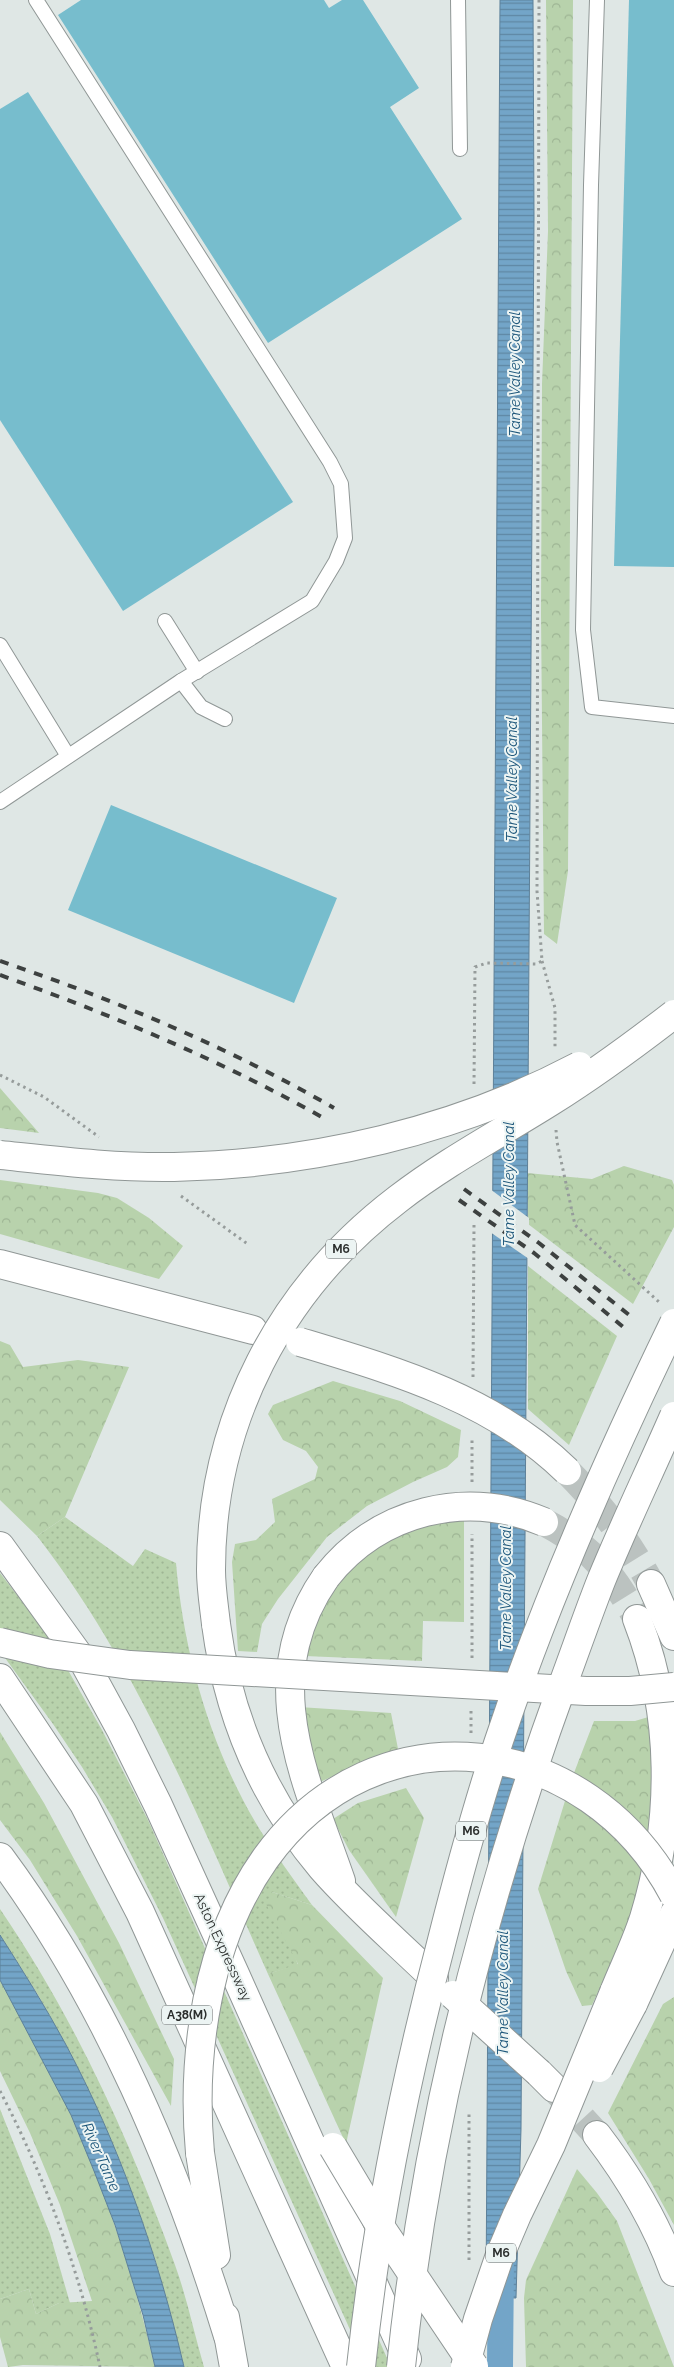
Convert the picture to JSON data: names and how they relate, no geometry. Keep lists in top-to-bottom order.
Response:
{
  "streets": {
    "highway": ["M6", "Aston Expressway", "A38(M)"]
  },
  "water": ["Tame Valley Canal", "River Tame"]
}
